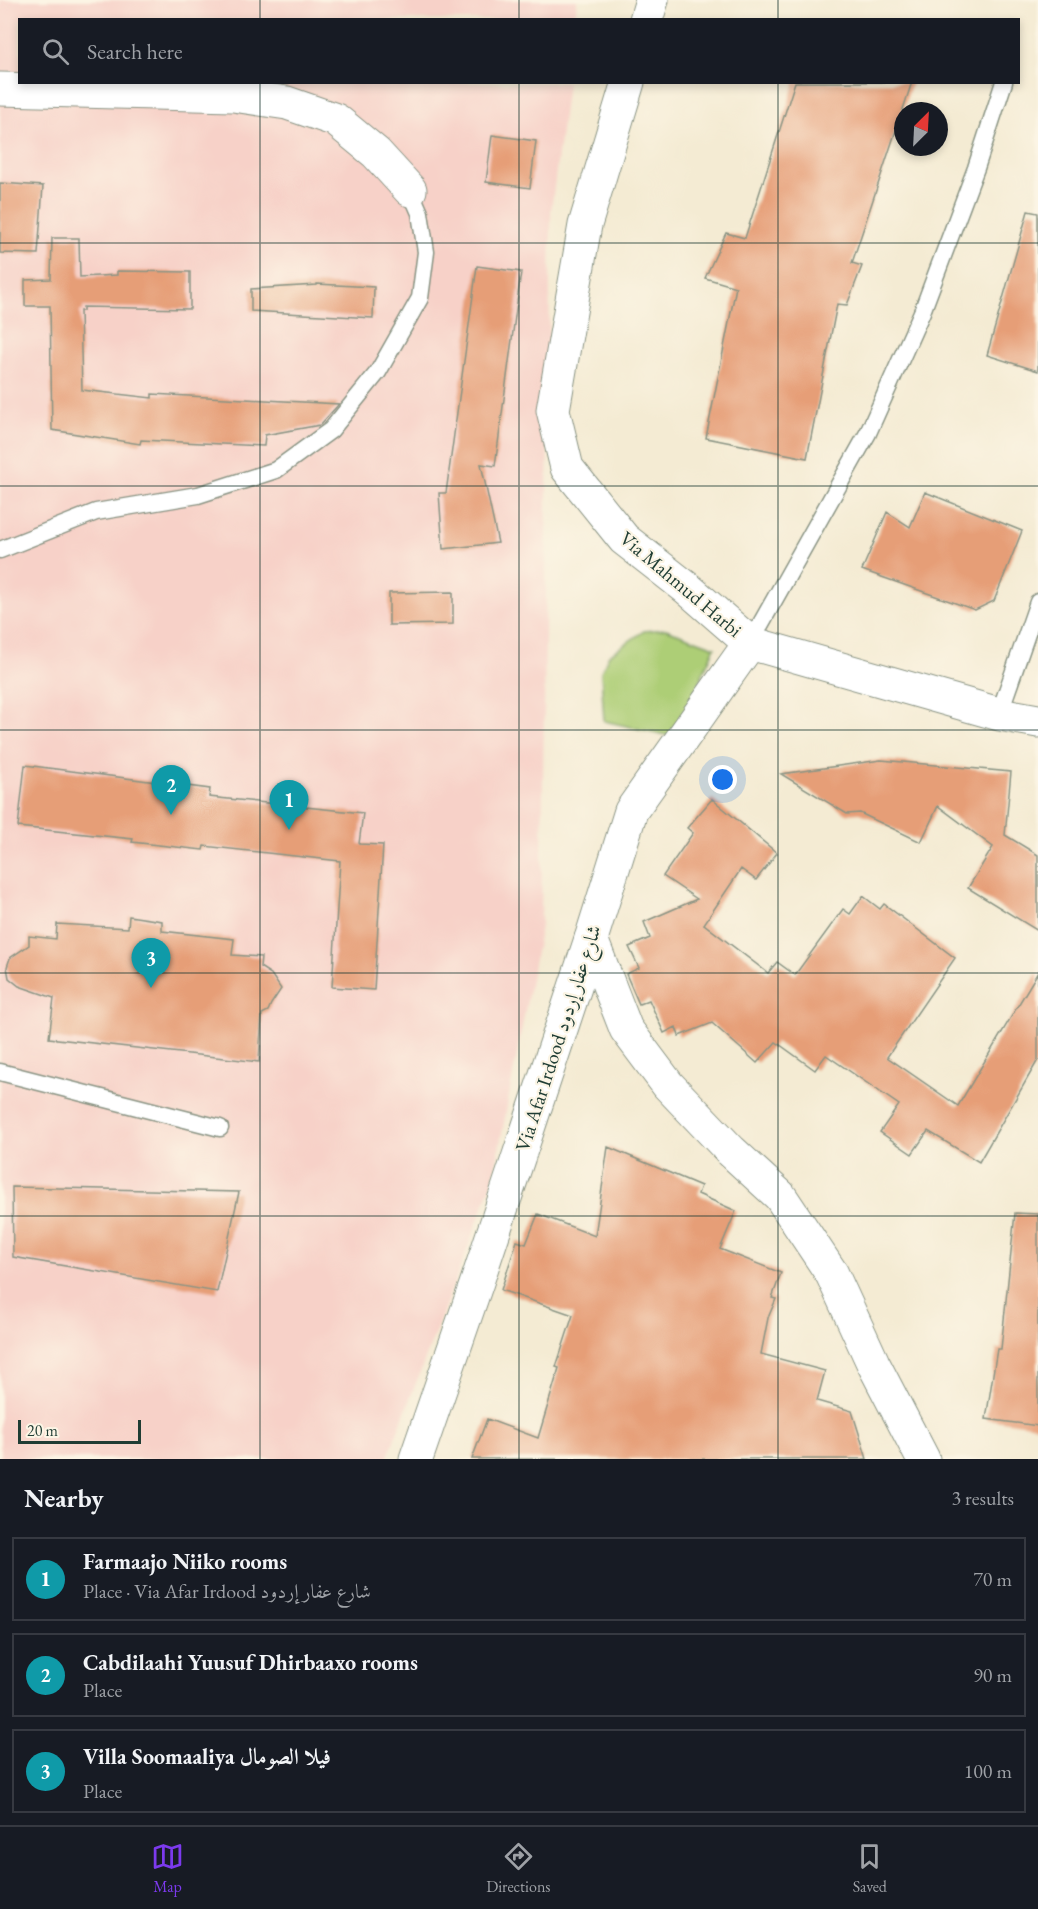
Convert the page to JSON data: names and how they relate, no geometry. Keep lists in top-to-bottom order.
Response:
{
  "streets": {
    "street": ["Via Mahmud Harbi", "Via Afar Irdood شارع عفار إردود"]
  },
  "crossings": [
    ["Via Mahmud Harbi", "Via Afar Irdood شارع عفار إردود"]
  ],
  "scale_bar": "20 m",
  "north": "top right",
  "page": {
    "search": "Search here",
    "pins": ["2", "1", "3"],
    "scale": "20 m",
    "heading": ["Nearby", "3 results"],
    "list": [
      {
        "mark": "1",
        "name": "Farmaajo Niiko rooms",
        "note": "Place · Via Afar Irdood شارع عفار إردود",
        "value": "70 m"
      },
      {
        "mark": "2",
        "name": "Cabdilaahi Yuusuf Dhirbaaxo rooms",
        "note": "Place",
        "value": "90 m"
      },
      {
        "mark": "3",
        "name": "Villa Soomaaliya فيلا الصومال",
        "note": "Place",
        "value": "100 m"
      }
    ],
    "nav": ["Map", "Directions", "Saved"]
  }
}
